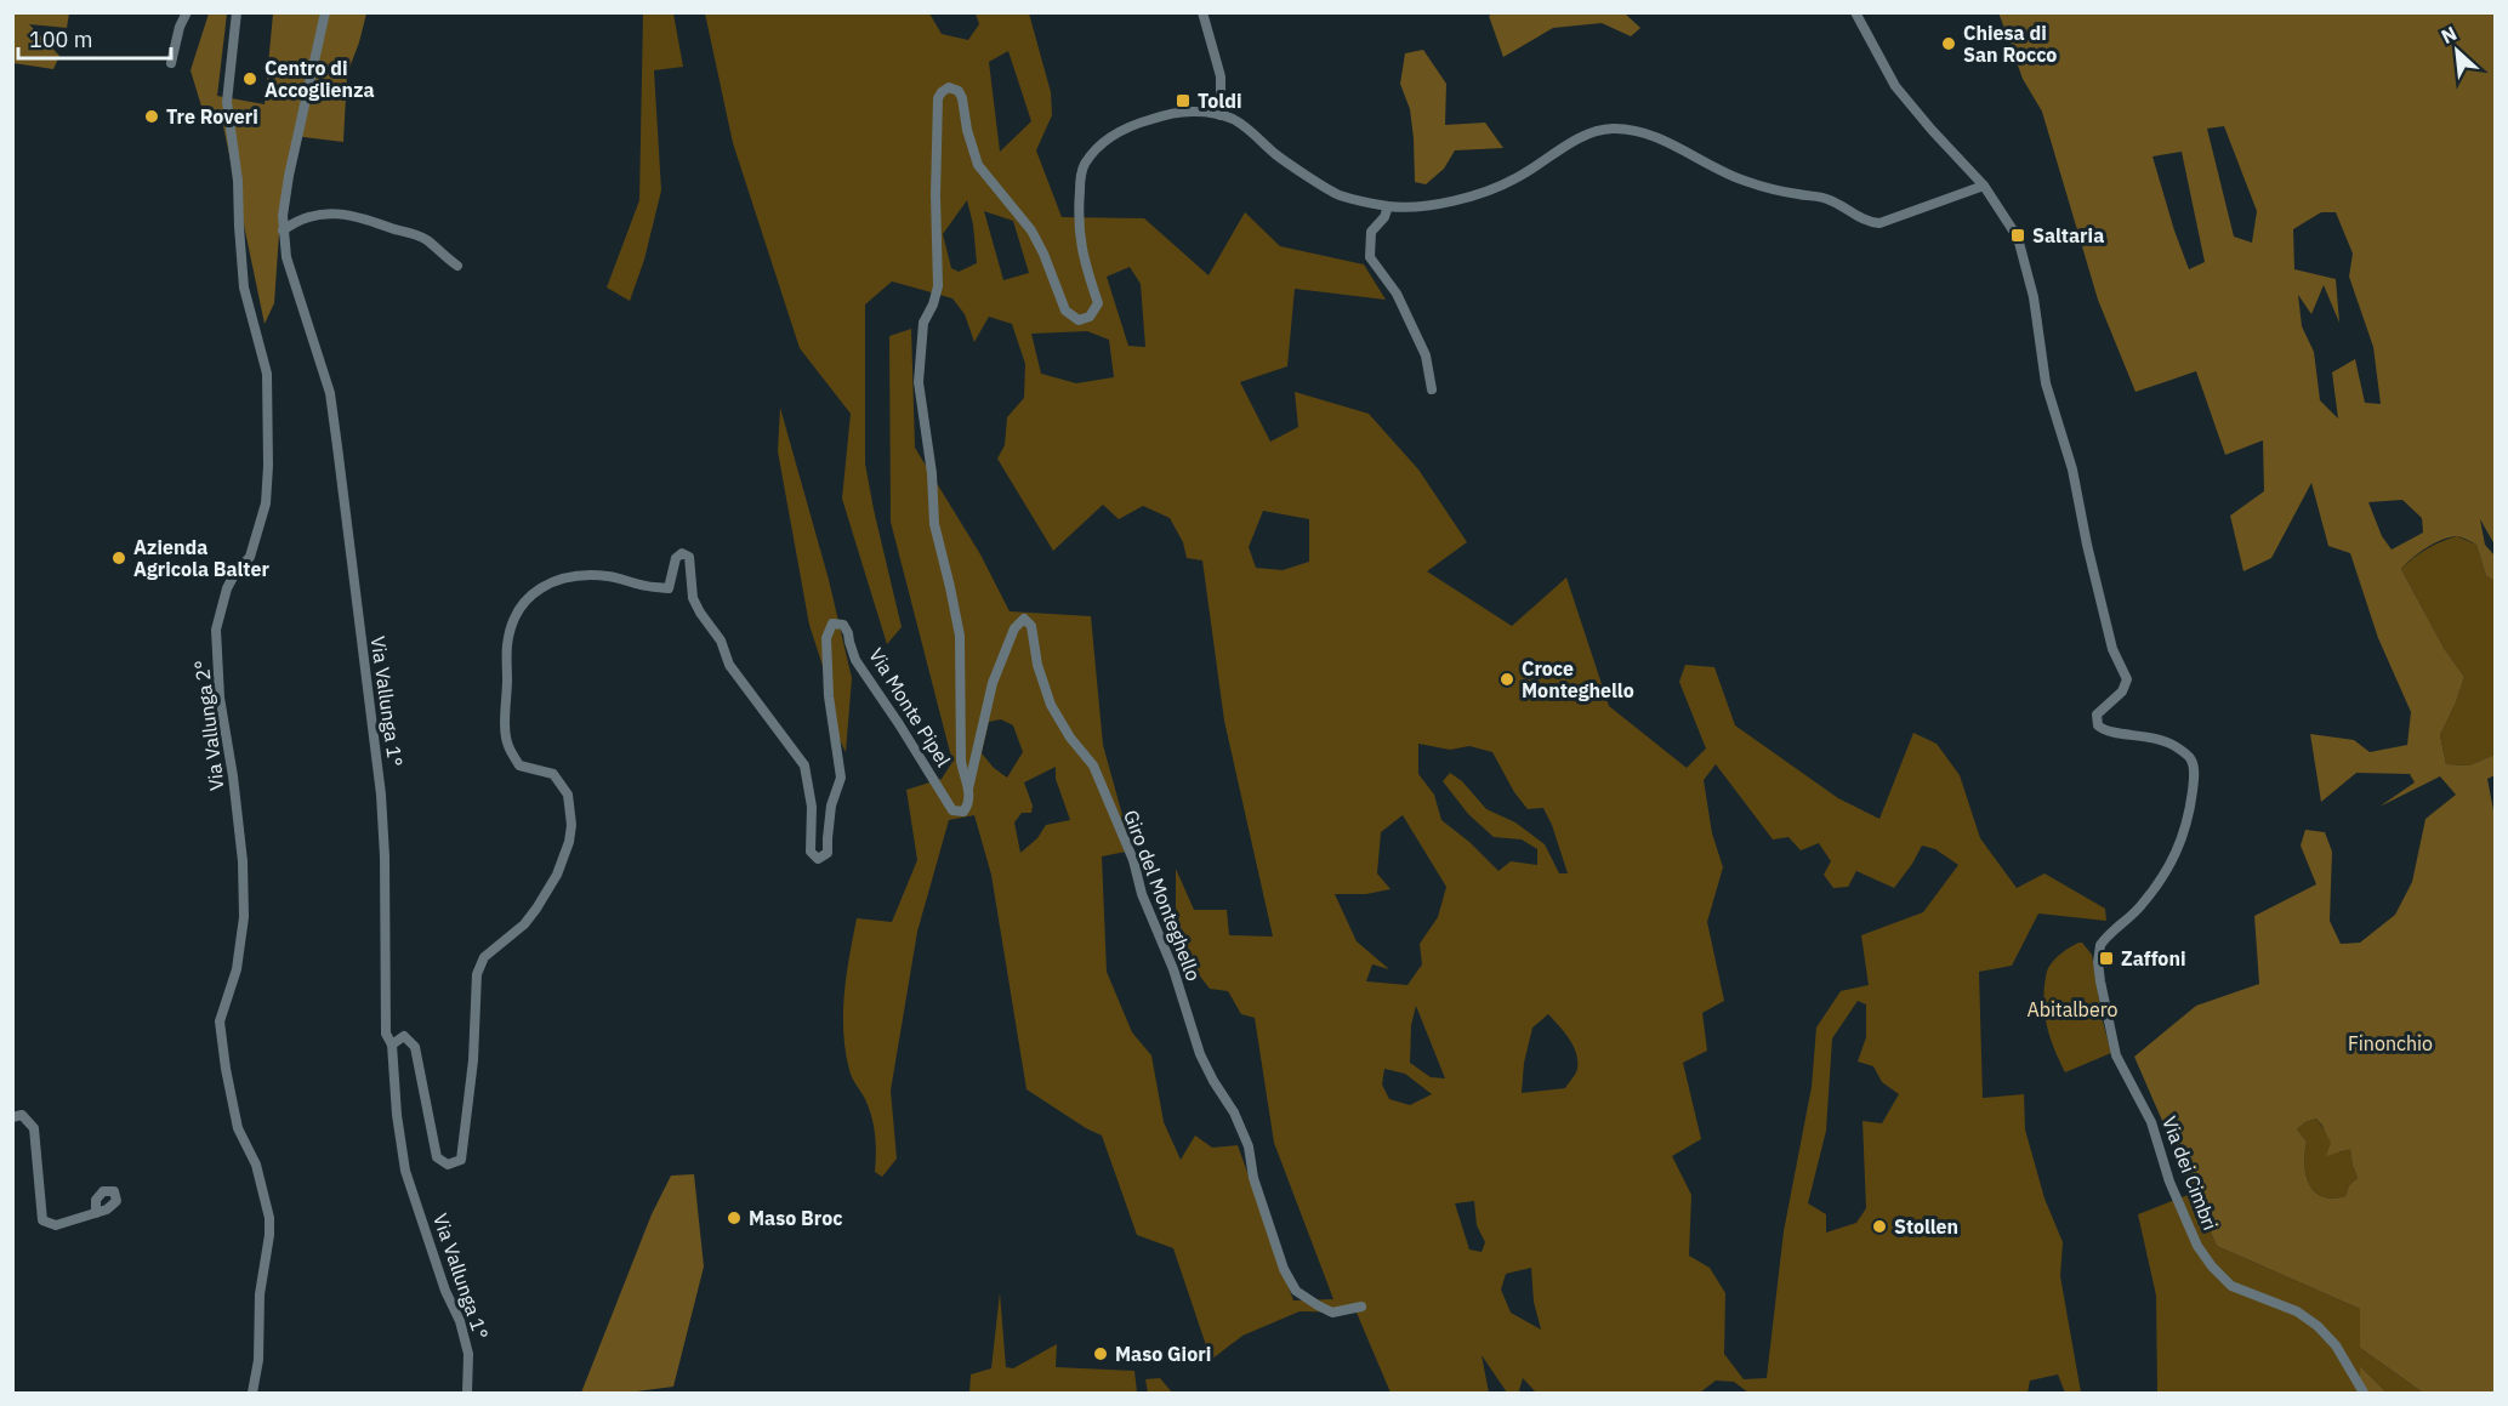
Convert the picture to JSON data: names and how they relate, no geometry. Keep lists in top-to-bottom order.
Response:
{
  "streets": {
    "street": [
      "Via Vallunga 1°",
      "Via Monte Pipel",
      "Via Vallunga 2°",
      "Giro del Monteghello",
      "Via dei Cimbri"
    ]
  },
  "crossings": [
    ["Via Vallunga 1°", "Via Monte Pipel"],
    ["Via Monte Pipel", "Giro del Monteghello"]
  ],
  "parks": ["Abitalbero", "Finonchio"],
  "places": {
    "other": [
      "Chiesa di San Rocco",
      "Centro di Accoglienza",
      "Tre Roveri",
      "Azienda Agricola Balter",
      "Croce Monteghello",
      "Maso Broc",
      "Stollen",
      "Maso Giori"
    ],
    "transit": ["Toldi", "Saltaria", "Zaffoni"]
  },
  "scale_bar": "100 m",
  "north": "top left"
}
